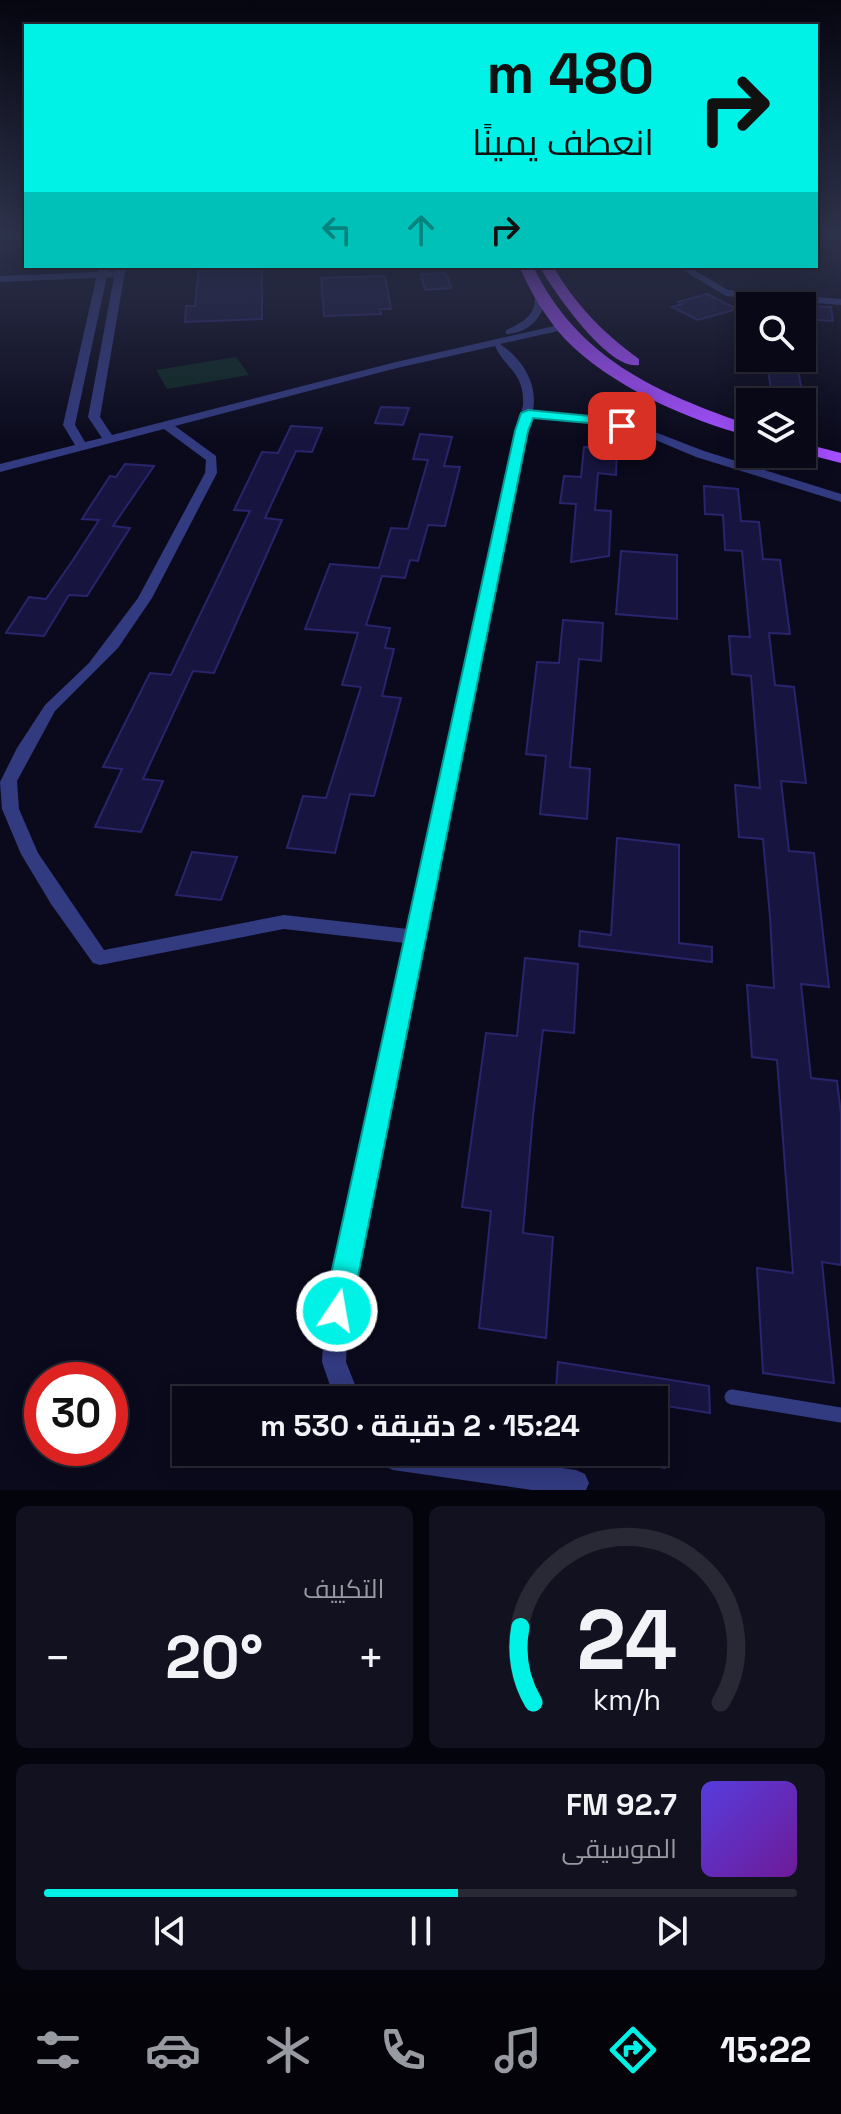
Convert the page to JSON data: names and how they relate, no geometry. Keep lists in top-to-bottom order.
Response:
{
  "page": {
    "turn": ["480 m", "انعطف يمينًا"],
    "limit": "30",
    "trip": "15:24 · 2 دقيقة · 530 m",
    "tile": "التكييف",
    "heat": ["−", "20°", "+"],
    "song": ["92.7 FM", "الموسيقى"],
    "tabs": "15:22",
    "gauge": ["24", "km/h"]
  }
}
